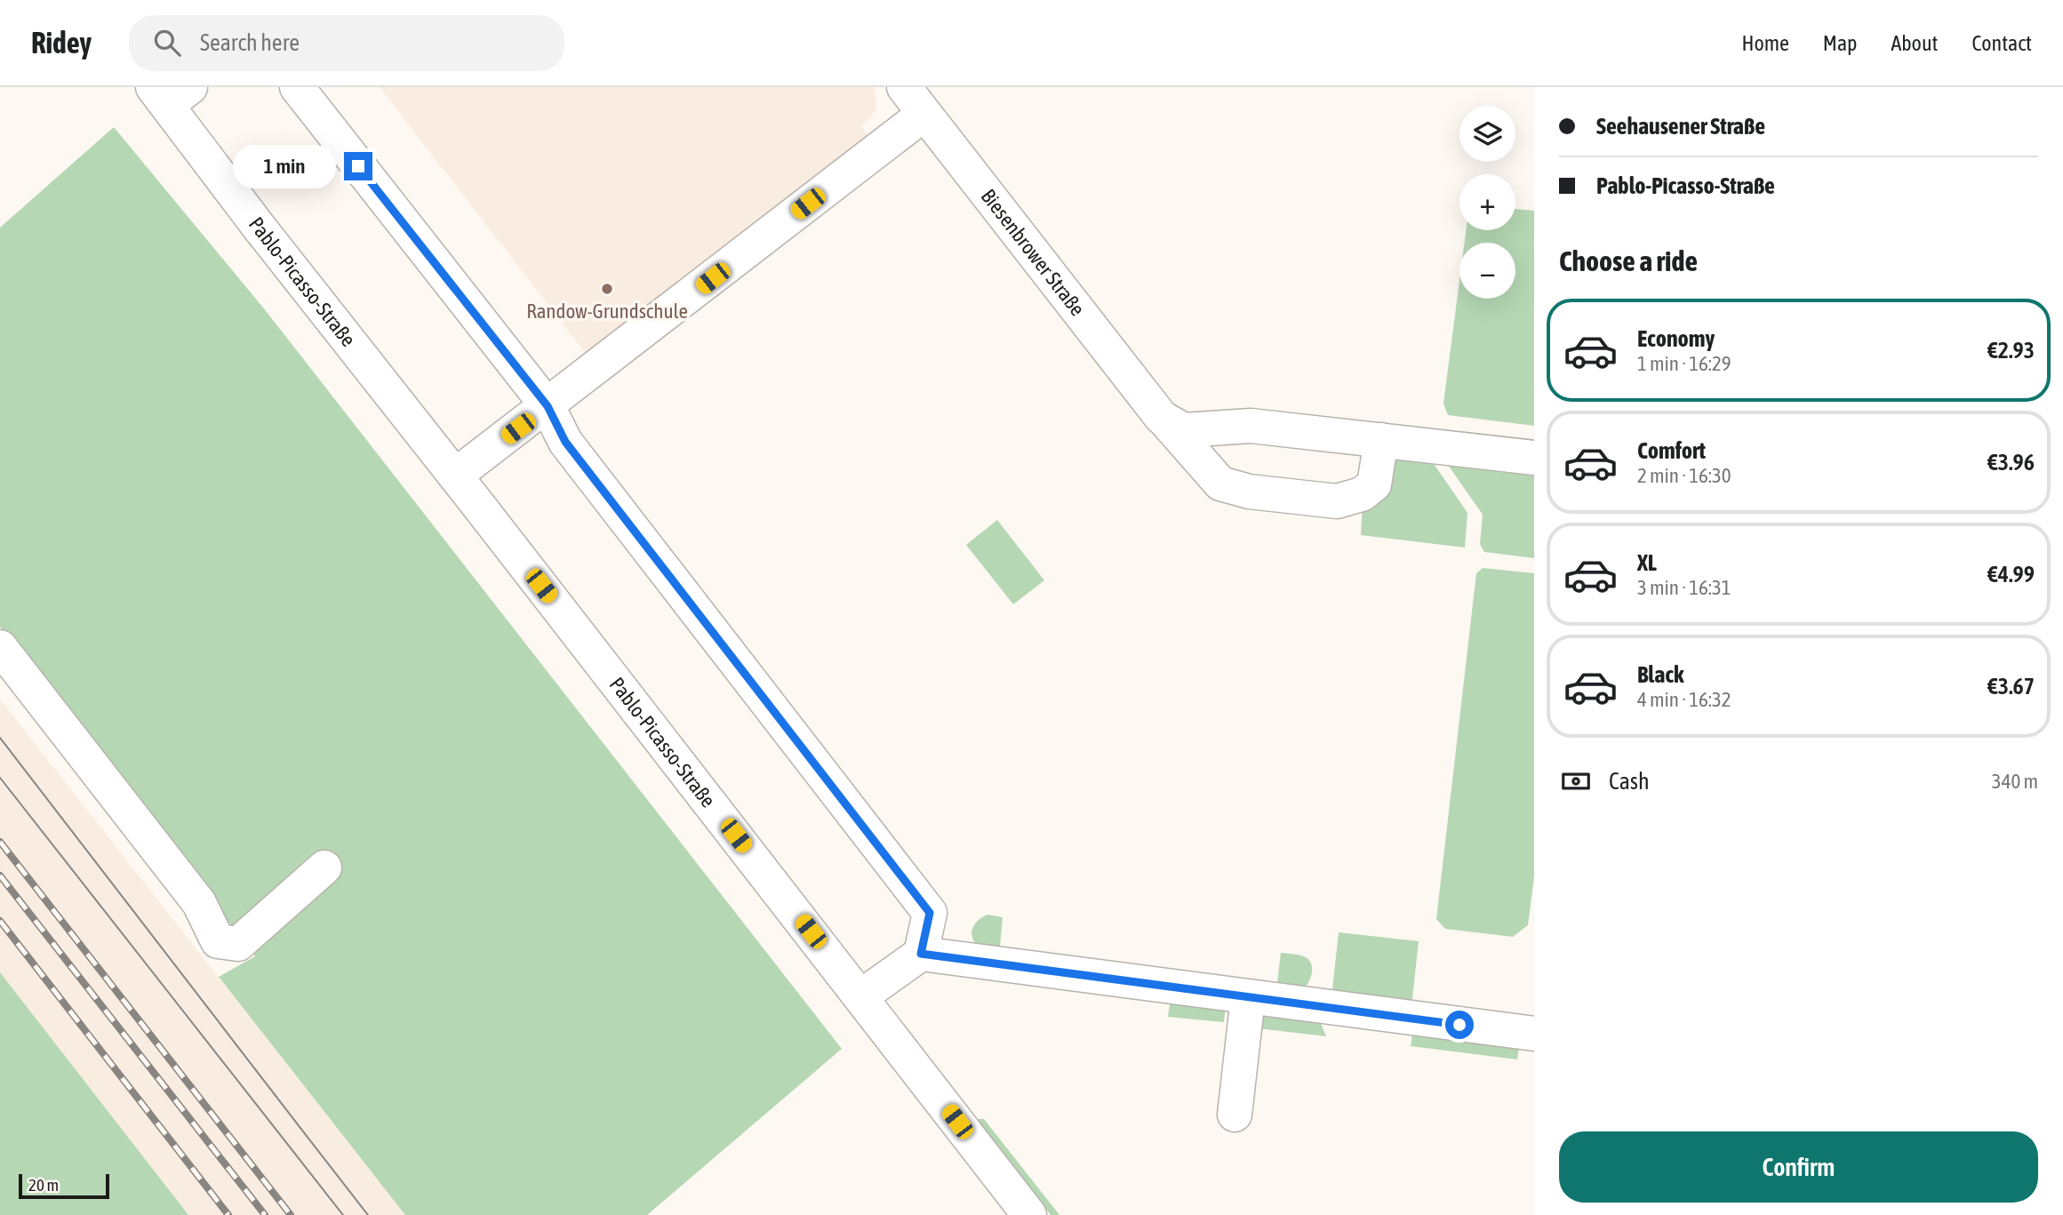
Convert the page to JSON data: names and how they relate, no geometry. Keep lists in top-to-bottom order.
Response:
{
  "streets": {
    "street": ["Biesenbrower Straße", "Pablo-Picasso-Straße"]
  },
  "places": ["Randow-Grundschule"],
  "scale_bar": "20 m",
  "page": {
    "header": "Ridey",
    "search": "Search here",
    "nav": [
      "Home",
      "Map",
      "About",
      "Contact"
    ],
    "banner": ["Seehausener Straße", "Pablo-Picasso-Straße"],
    "map_buttons": ["+", "−"],
    "bubble": "1 min",
    "heading": "Choose a ride",
    "list": [
      {
        "name": "Economy",
        "note": "1 min · 16:29",
        "value": "€2.93"
      },
      {
        "name": "Comfort",
        "note": "2 min · 16:30",
        "value": "€3.96"
      },
      {
        "name": "XL",
        "note": "3 min · 16:31",
        "value": "€4.99"
      },
      {
        "name": "Black",
        "note": "4 min · 16:32",
        "value": "€3.67"
      }
    ],
    "pay": ["Cash", "340 m"],
    "buttons": "Confirm",
    "scale": "20 m"
  }
}
